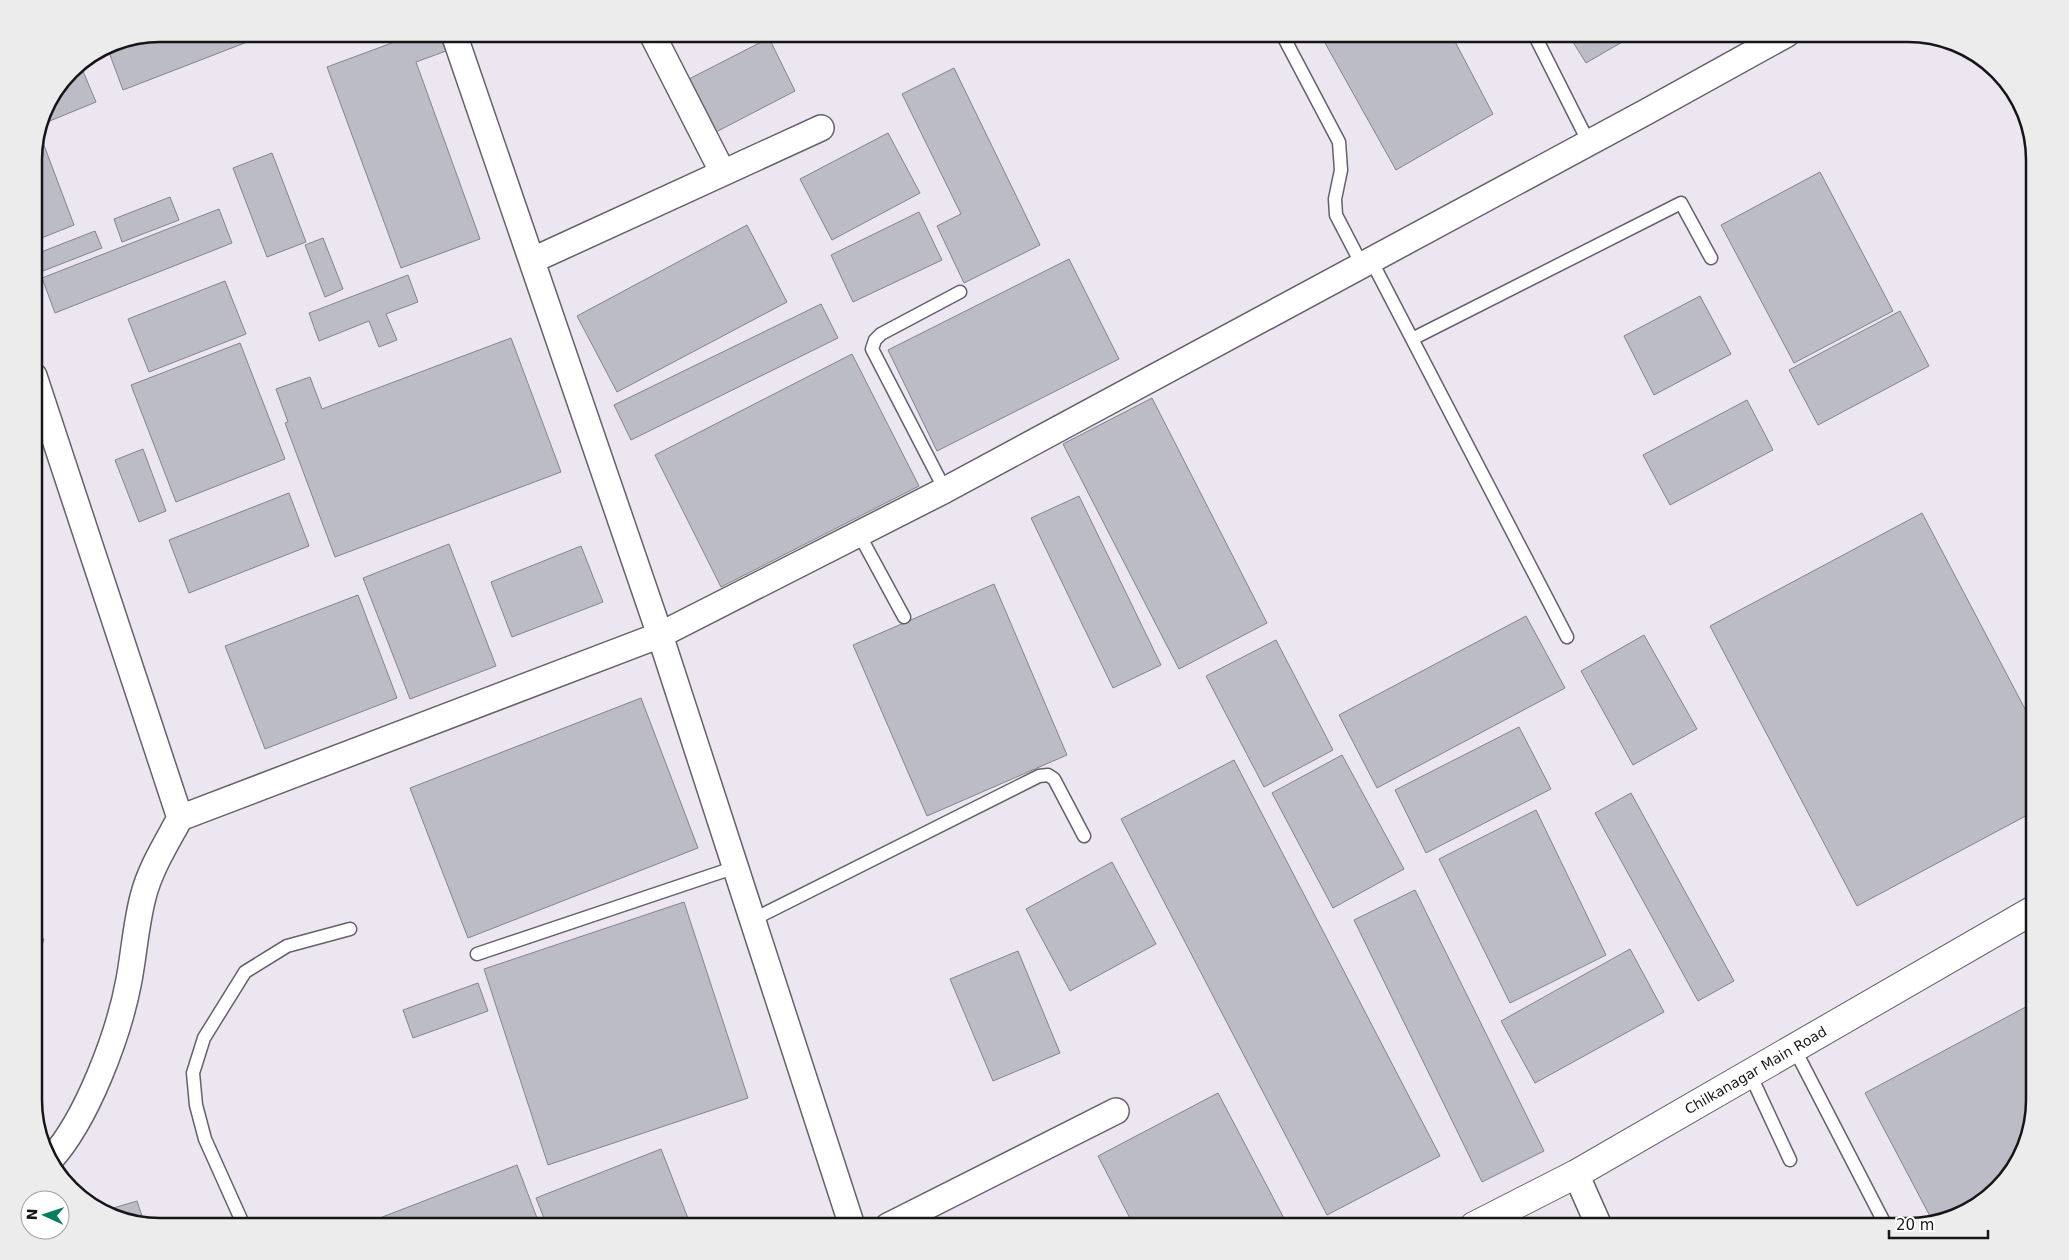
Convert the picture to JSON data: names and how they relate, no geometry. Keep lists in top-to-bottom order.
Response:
{
  "streets": {
    "main road": ["Chilkanagar Main Road"]
  },
  "scale_bar": "20 m",
  "north": "left"
}
